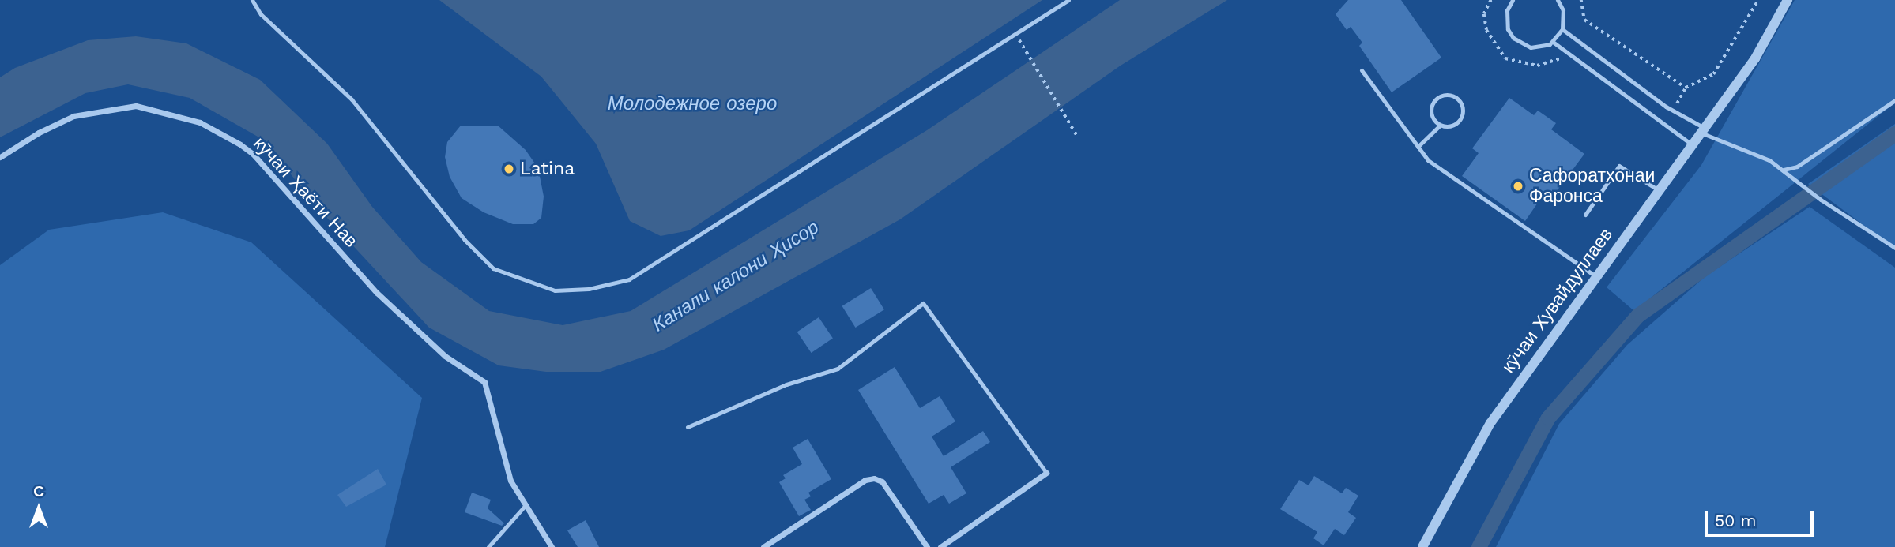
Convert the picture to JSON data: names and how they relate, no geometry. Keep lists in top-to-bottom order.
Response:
{
  "streets": {
    "street": ["кӯчаи Ҳаёти Нав", "кӯчаи Хувайдуллаев"]
  },
  "water": ["Молодежное озеро", "Канали калони Ҳисор"],
  "places": ["Latina", "Сафоратхонаи Фаронса"],
  "scale_bar": "50 m",
  "north": "top"
}
